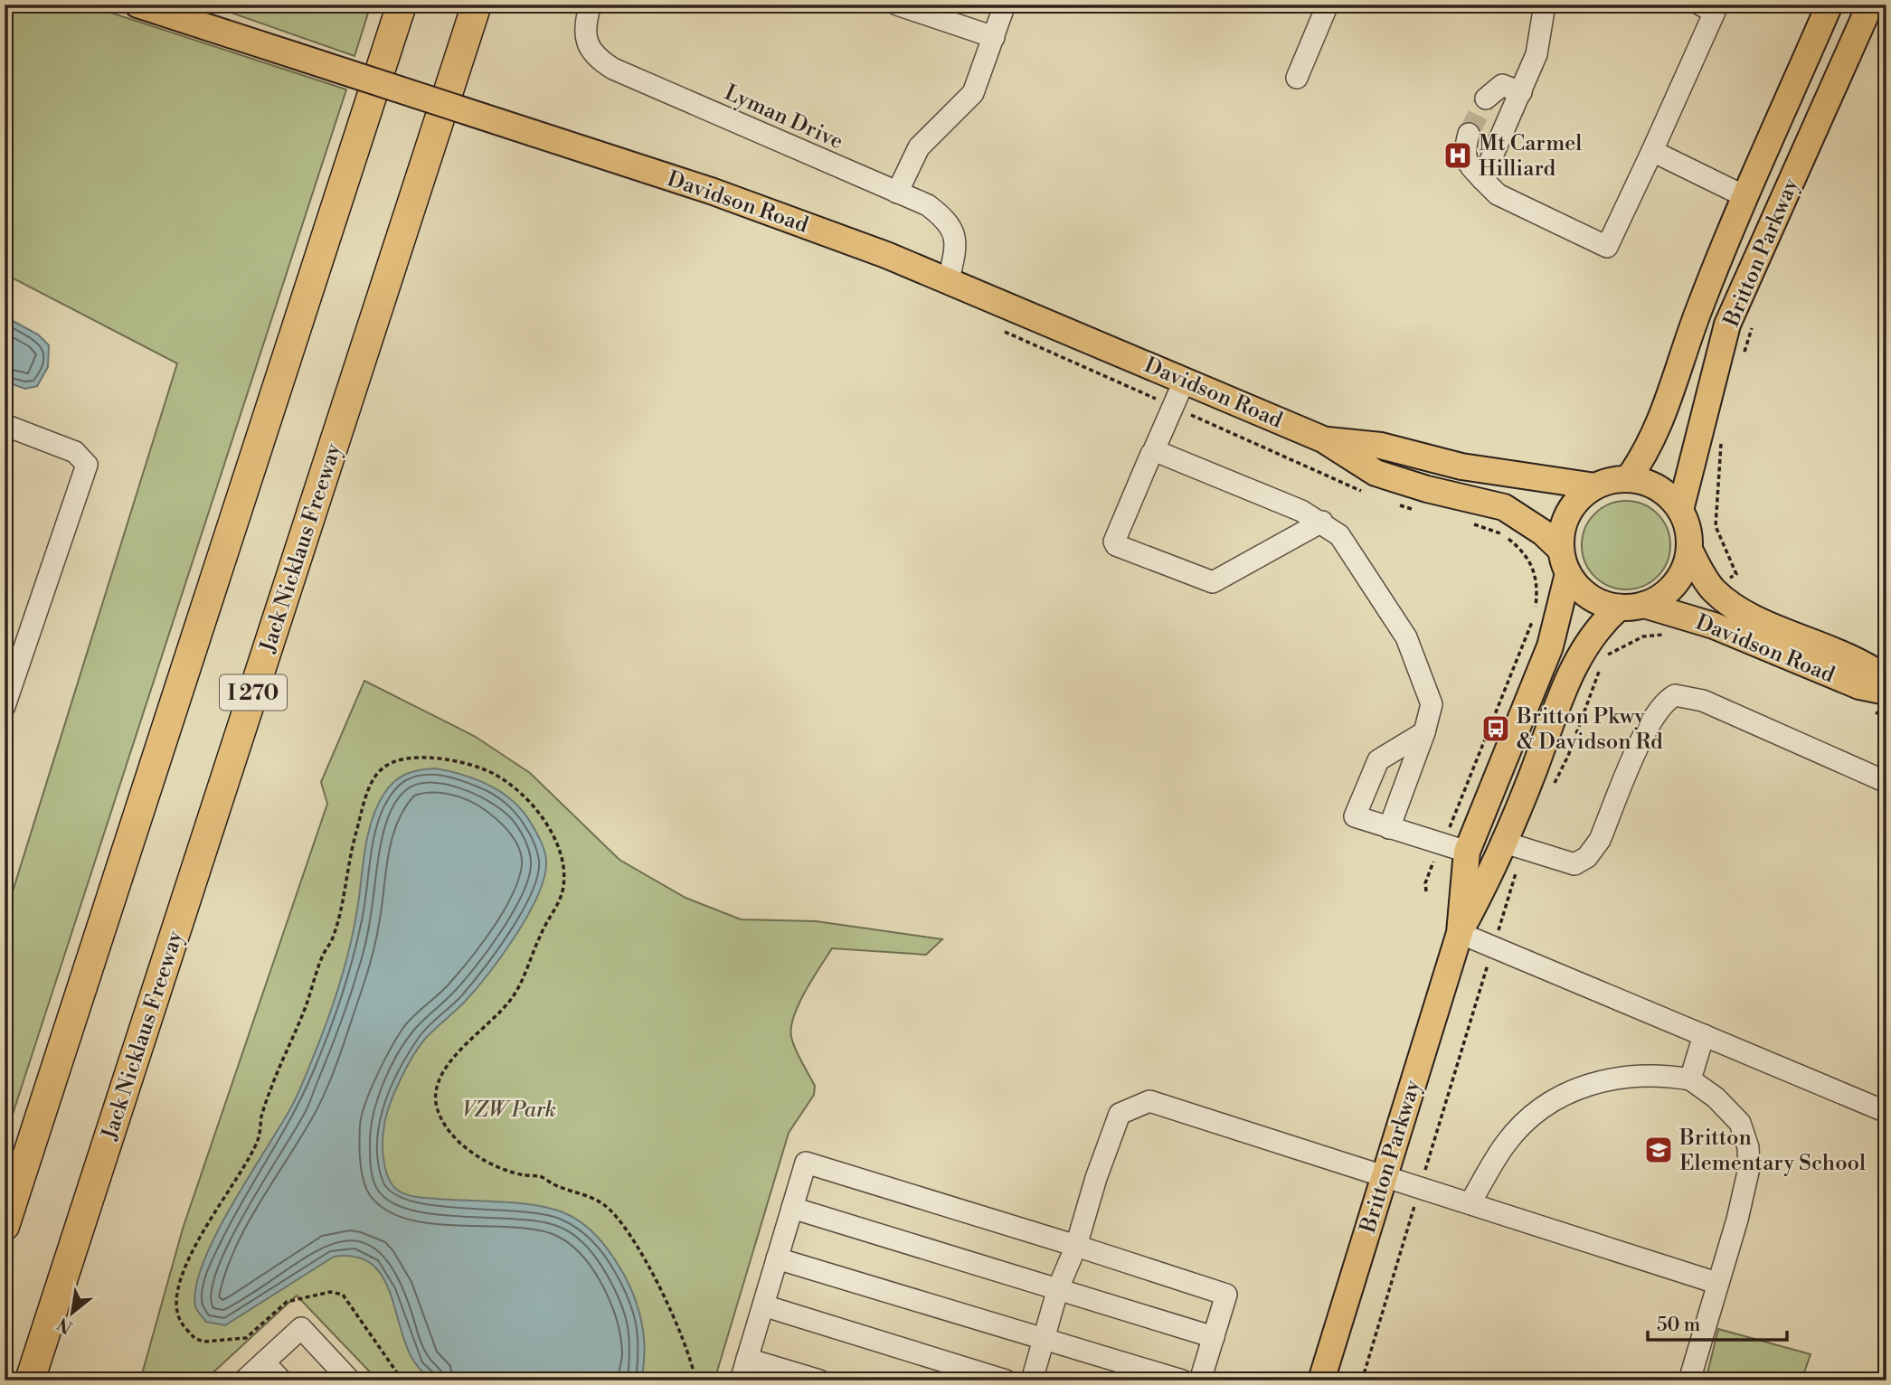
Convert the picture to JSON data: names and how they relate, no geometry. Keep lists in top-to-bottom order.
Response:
{
  "streets": {
    "highway": ["Jack Nicklaus Freeway", "I 270"],
    "main road": ["Davidson Road", "Britton Parkway"],
    "street": ["Lyman Drive"]
  },
  "crossings": [
    ["Lyman Drive", "Davidson Road"],
    ["Davidson Road", "Britton Parkway"]
  ],
  "parks": ["VZW Park"],
  "places": {
    "hospital": ["Mt Carmel Hilliard"],
    "bus stop": ["Britton Pkwy & Davidson Rd"],
    "school or university": ["Britton Elementary School"]
  },
  "scale_bar": "50 m",
  "north": "bottom left"
}
